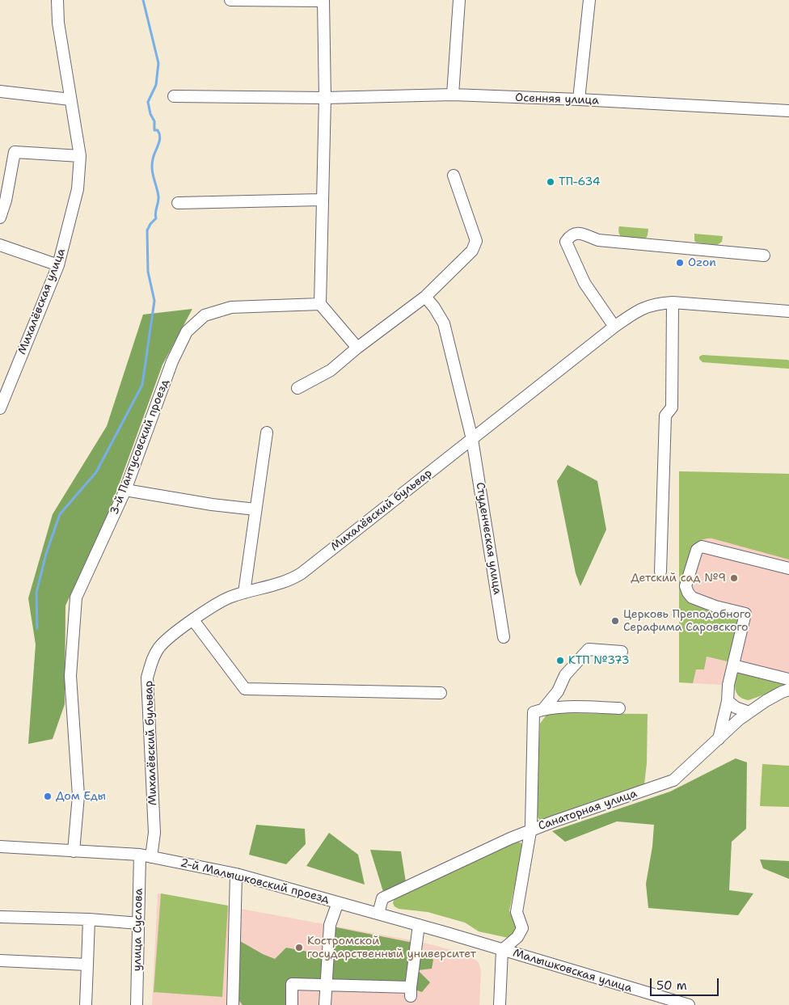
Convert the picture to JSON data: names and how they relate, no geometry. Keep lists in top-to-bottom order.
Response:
{
  "streets": {
    "street": [
      "Осенняя улица",
      "Михалёвская улица",
      "3-й Пантусовский проезд",
      "Михалёвский бульвар",
      "Студенческая улица",
      "Санаторная улица",
      "2-й Малышковский проезд",
      "улица Суслова",
      "Малышковская улица"
    ]
  },
  "crossings": [
    ["3-й Пантусовский проезд", "2-й Малышковский проезд"],
    ["Михалёвский бульвар", "Студенческая улица"],
    ["Михалёвский бульвар", "2-й Малышковский проезд"],
    ["Санаторная улица", "2-й Малышковский проезд"],
    ["2-й Малышковский проезд", "улица Суслова"],
    ["2-й Малышковский проезд", "Малышковская улица"]
  ],
  "places": [
    "ТП-634",
    "Ozon",
    "Детский сад №9",
    "Церковь Преподобного Серафима Саровского",
    "КТП №373",
    "Дом Еды",
    "Костромской государственный университет"
  ],
  "scale_bar": "50 m"
}
